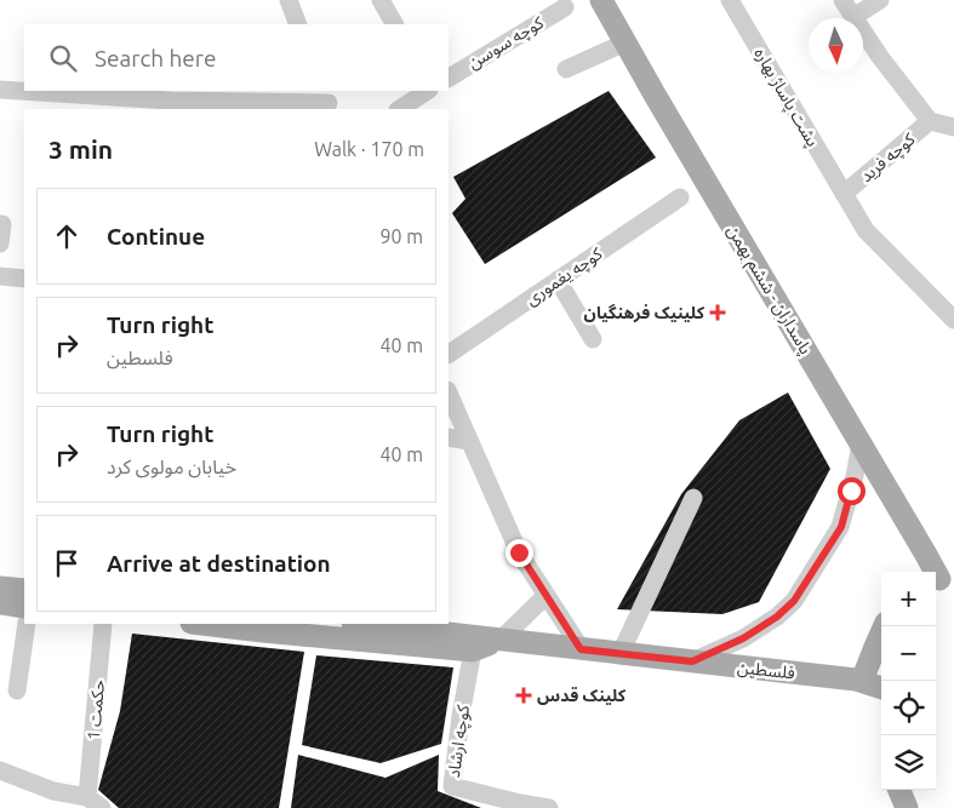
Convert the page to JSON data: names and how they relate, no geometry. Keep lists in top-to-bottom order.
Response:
{
  "streets": {
    "main road": ["پاسداران - ششم بهمن", "فلسطین"],
    "street": [
      "کوچه سوسن",
      "پشت پاساژ بهاره",
      "کوچه فرید",
      "کوچه یغموری",
      "حکمت 1",
      "کوچه ارشاد"
    ]
  },
  "crossings": [
    ["پشت پاساژ بهاره", "کوچه فرید"],
    ["فلسطین", "کوچه ارشاد"]
  ],
  "places": {
    "health": ["کلینیک فرهنگیان", "کلینک قدس"]
  },
  "north": "bottom",
  "page": {
    "search": "Search here",
    "heading": ["3 min", "Walk · 170 m"],
    "list": [
      ["Continue", "90 m"],
      ["Turn right", "فلسطین", "40 m"],
      ["Turn right", "خیابان مولوی کرد", "40 m"],
      "Arrive at destination"
    ],
    "map_buttons": ["+", "−"]
  }
}
